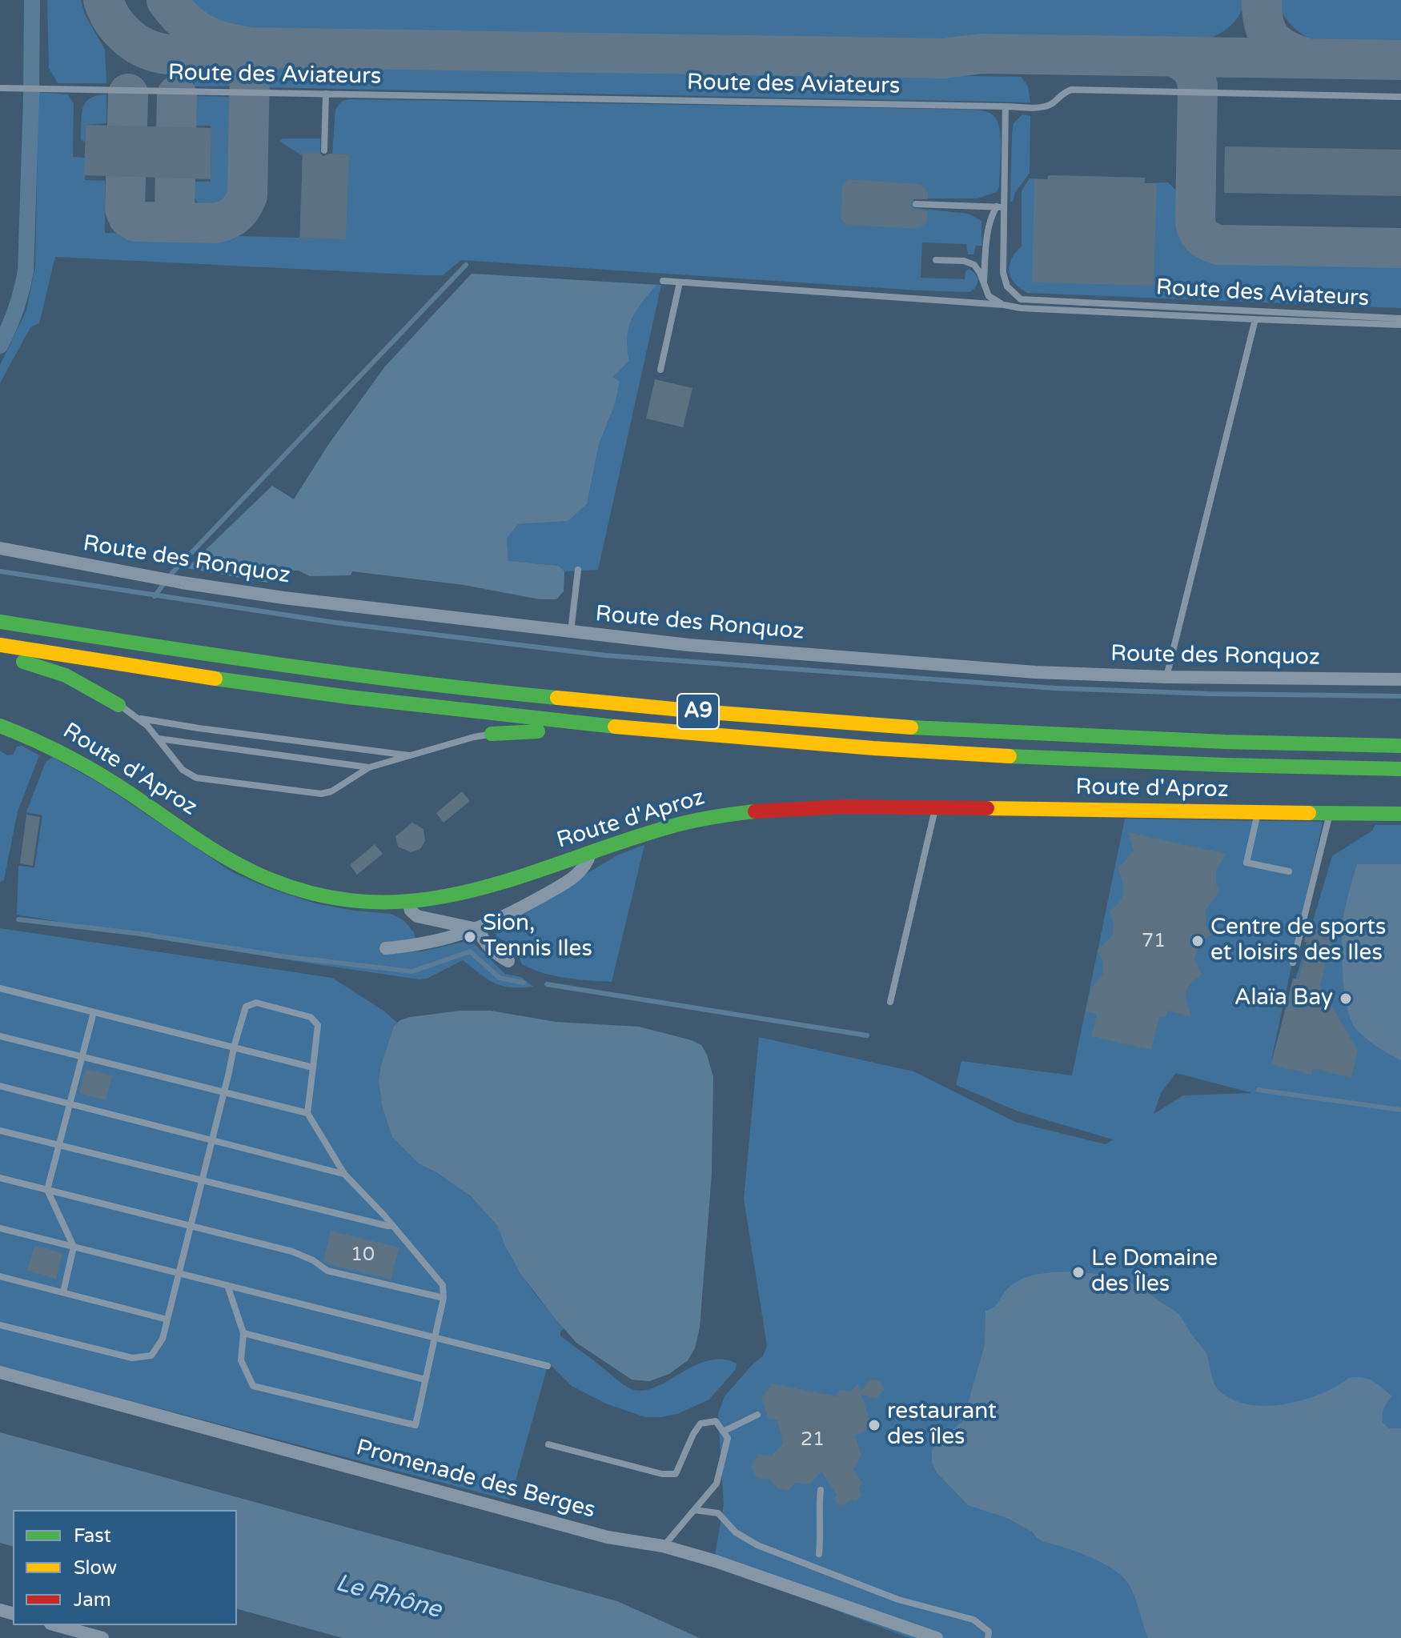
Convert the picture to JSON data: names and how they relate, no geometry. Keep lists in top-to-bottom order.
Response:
{
  "streets": {
    "main road": ["A9", "Route d'Aproz"],
    "street": ["Route des Ronquoz", "Promenade des Berges"],
    "lane": ["Route des Aviateurs"]
  },
  "crossings": [
    ["Route des Aviateurs", "Route des Ronquoz"]
  ],
  "water": ["Le Rhône"],
  "places": [
    "Sion, Tennis Iles",
    "Centre de sports et loisirs des Iles",
    "Alaïa Bay",
    "Le Domaine des Îles",
    "restaurant des îles"
  ],
  "house_numbers": ["71", "10", "21"],
  "legend": ["Fast", "Slow", "Jam"]
}
